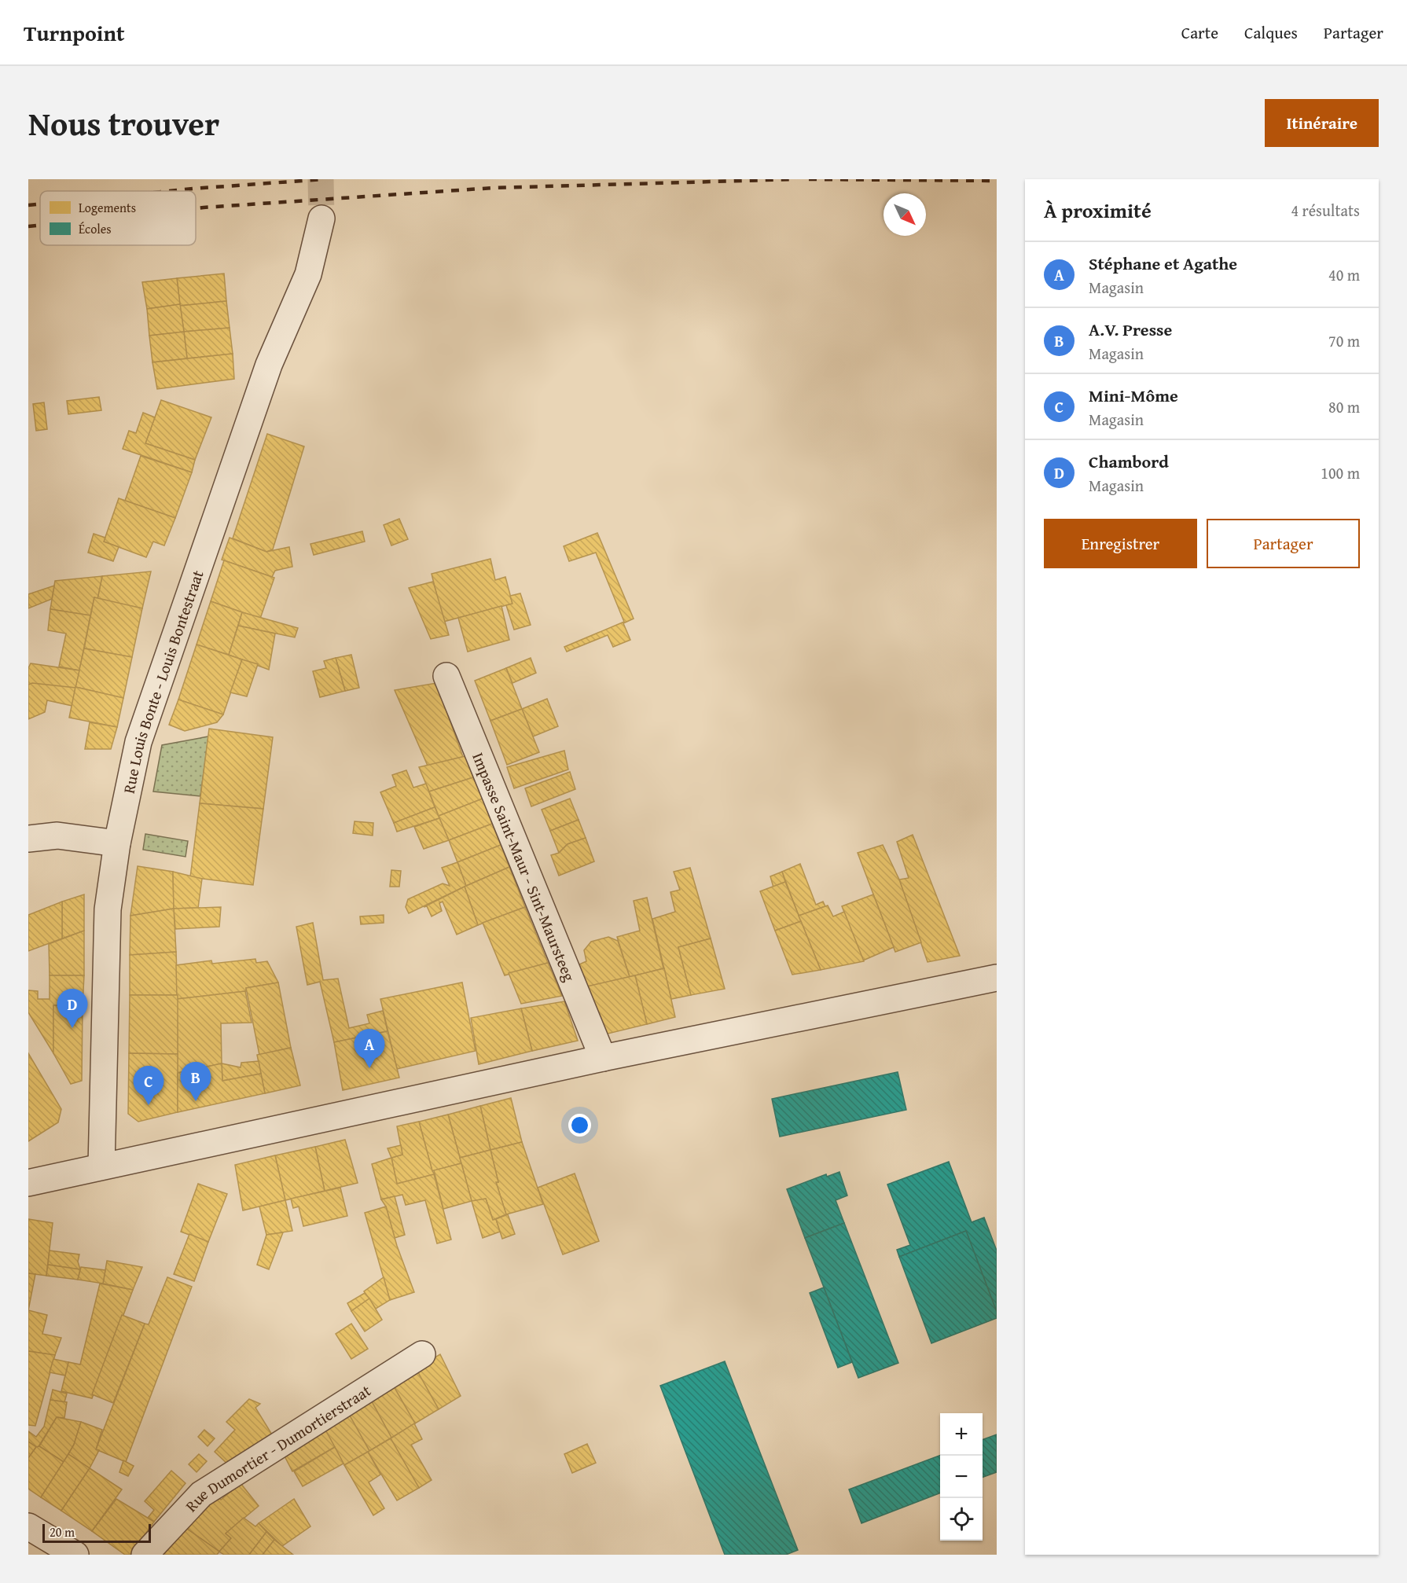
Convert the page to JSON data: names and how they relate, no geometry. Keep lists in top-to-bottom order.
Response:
{
  "streets": {
    "street": ["Rue Louis Bonte - Louis Bontestraat", "Impasse Saint-Maur - Sint-Maursteeg", "Rue Dumortier - Dumortierstraat"]
  },
  "legend": ["Logements", "Écoles"],
  "scale_bar": "20 m",
  "north": "bottom right",
  "page": {
    "header": "Turnpoint",
    "nav": ["Carte", "Calques", "Partager"],
    "title": "Nous trouver",
    "buttons": [
      "Itinéraire",
      ["Enregistrer", "Partager"]
    ],
    "heading": ["À proximité", "4 résultats"],
    "list": [
      {
        "mark": "A",
        "name": "Stéphane et Agathe",
        "note": "Magasin",
        "value": "40 m"
      },
      {
        "mark": "B",
        "name": "A.V. Presse",
        "note": "Magasin",
        "value": "70 m"
      },
      {
        "mark": "C",
        "name": "Mini-Môme",
        "note": "Magasin",
        "value": "80 m"
      },
      {
        "mark": "D",
        "name": "Chambord",
        "note": "Magasin",
        "value": "100 m"
      }
    ],
    "pins": [
      "D",
      "A",
      "B",
      "C"
    ],
    "map_buttons": ["+", "−"],
    "scale": "20 m"
  }
}
